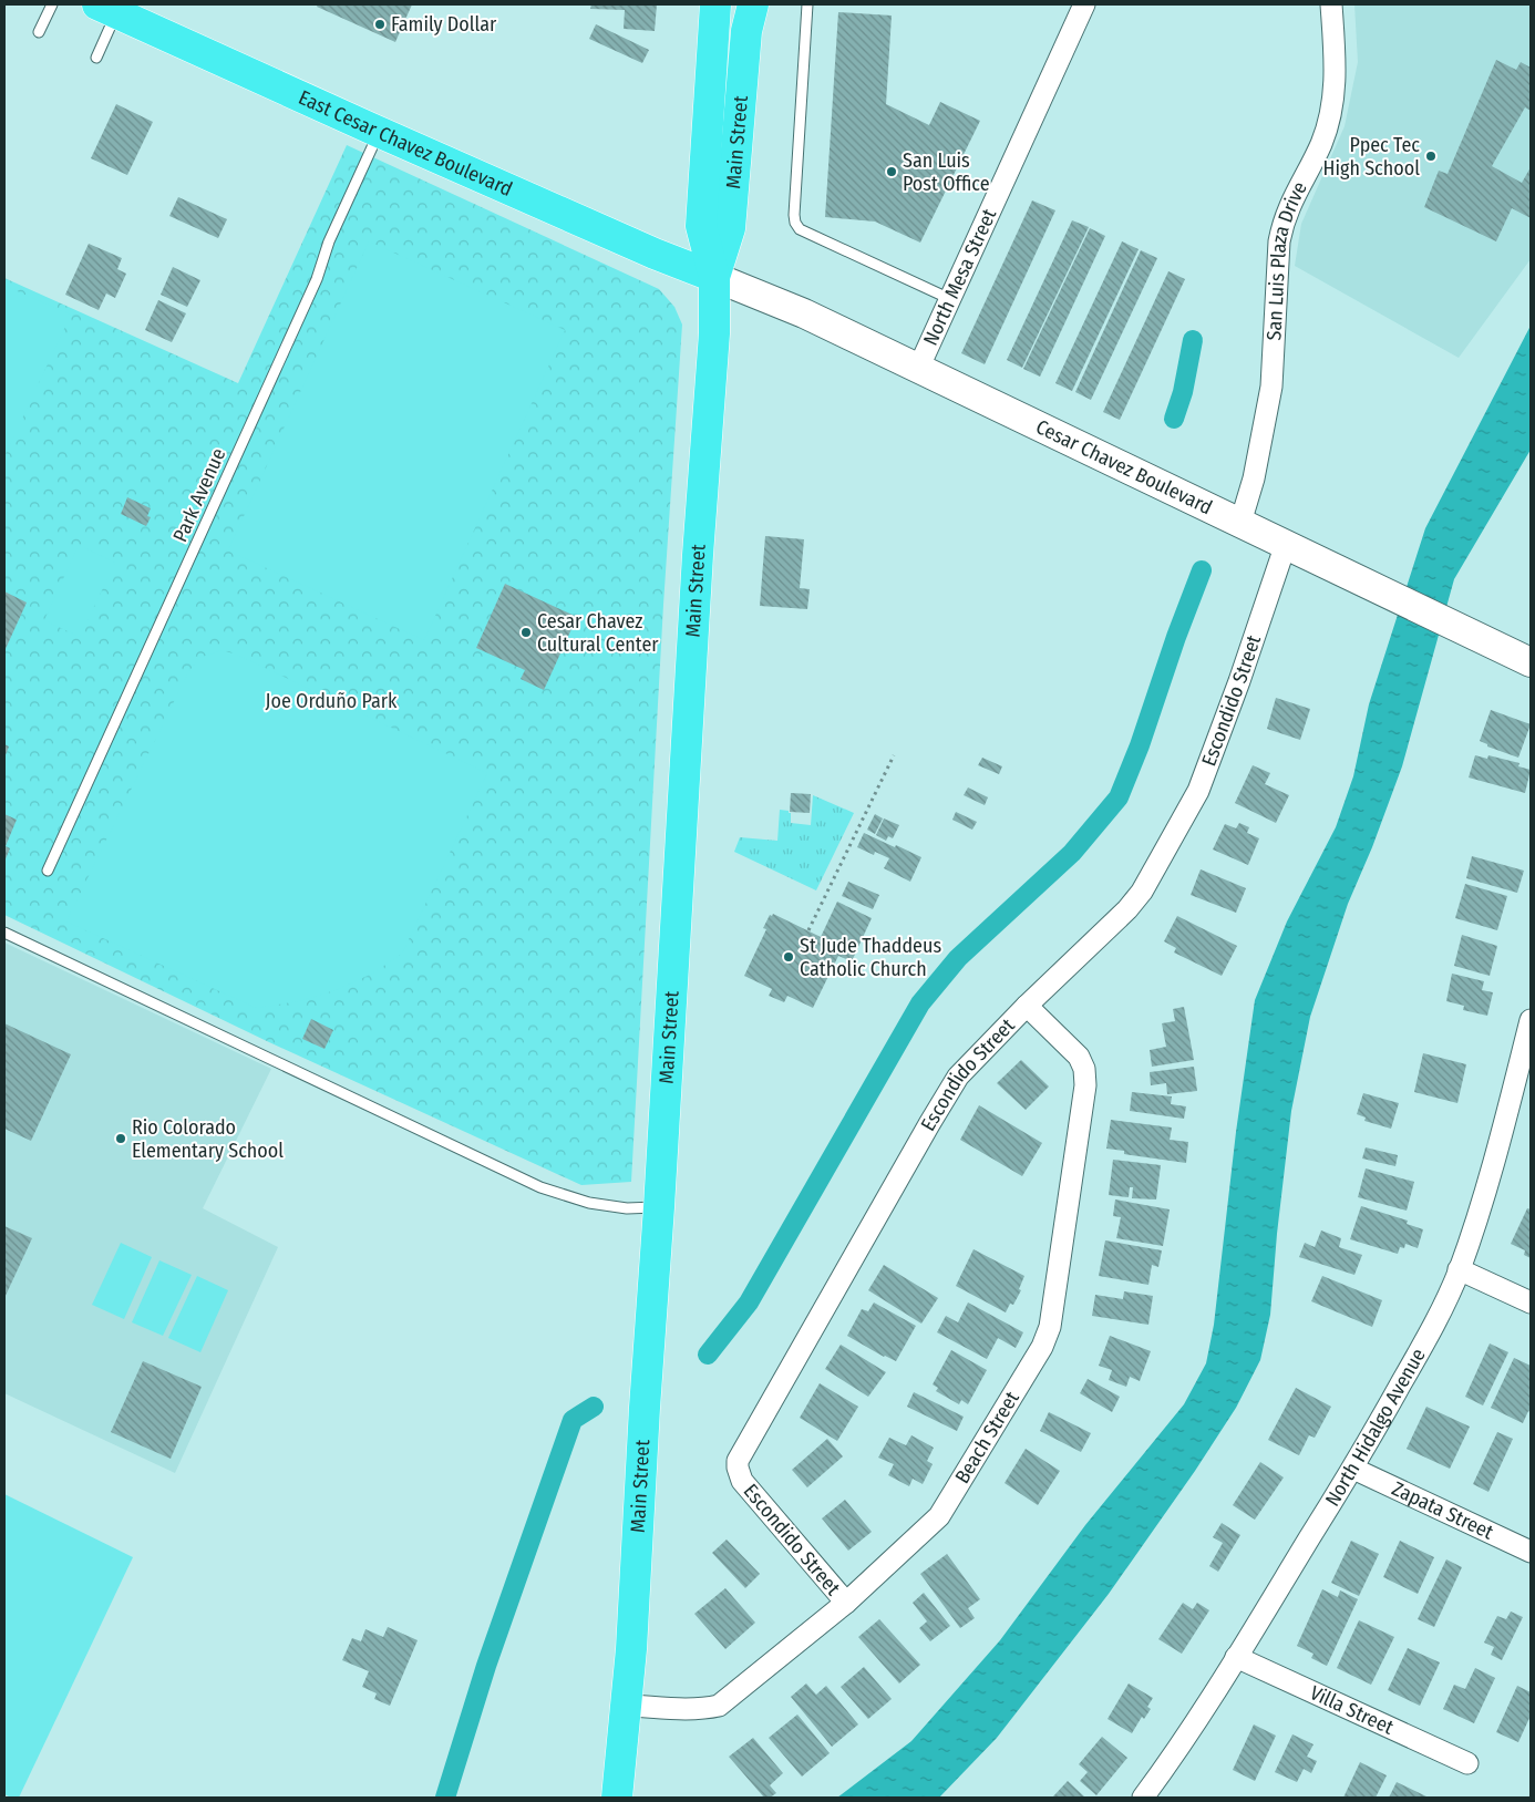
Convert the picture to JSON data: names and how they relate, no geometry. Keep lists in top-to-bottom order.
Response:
{
  "streets": {
    "highway": ["Main Street", "East Cesar Chavez Boulevard"],
    "street": [
      "San Luis Plaza Drive",
      "North Mesa Street",
      "Cesar Chavez Boulevard",
      "Escondido Street",
      "North Hidalgo Avenue",
      "Beach Street",
      "Zapata Street",
      "Villa Street"
    ],
    "lane": ["Park Avenue"]
  },
  "crossings": [
    ["Main Street", "East Cesar Chavez Boulevard"],
    ["Main Street", "Cesar Chavez Boulevard"],
    ["Main Street", "Beach Street"],
    ["East Cesar Chavez Boulevard", "Cesar Chavez Boulevard"],
    ["East Cesar Chavez Boulevard", "Park Avenue"],
    ["San Luis Plaza Drive", "Cesar Chavez Boulevard"],
    ["North Mesa Street", "Cesar Chavez Boulevard"],
    ["Cesar Chavez Boulevard", "Escondido Street"],
    ["Escondido Street", "Beach Street"],
    ["North Hidalgo Avenue", "Zapata Street"],
    ["North Hidalgo Avenue", "Villa Street"]
  ],
  "parks": ["Joe Orduño Park"],
  "places": [
    "Family Dollar",
    "Ppec Tec High School",
    "San Luis Post Office",
    "Cesar Chavez Cultural Center",
    "St Jude Thaddeus Catholic Church",
    "Rio Colorado Elementary School"
  ]
}
